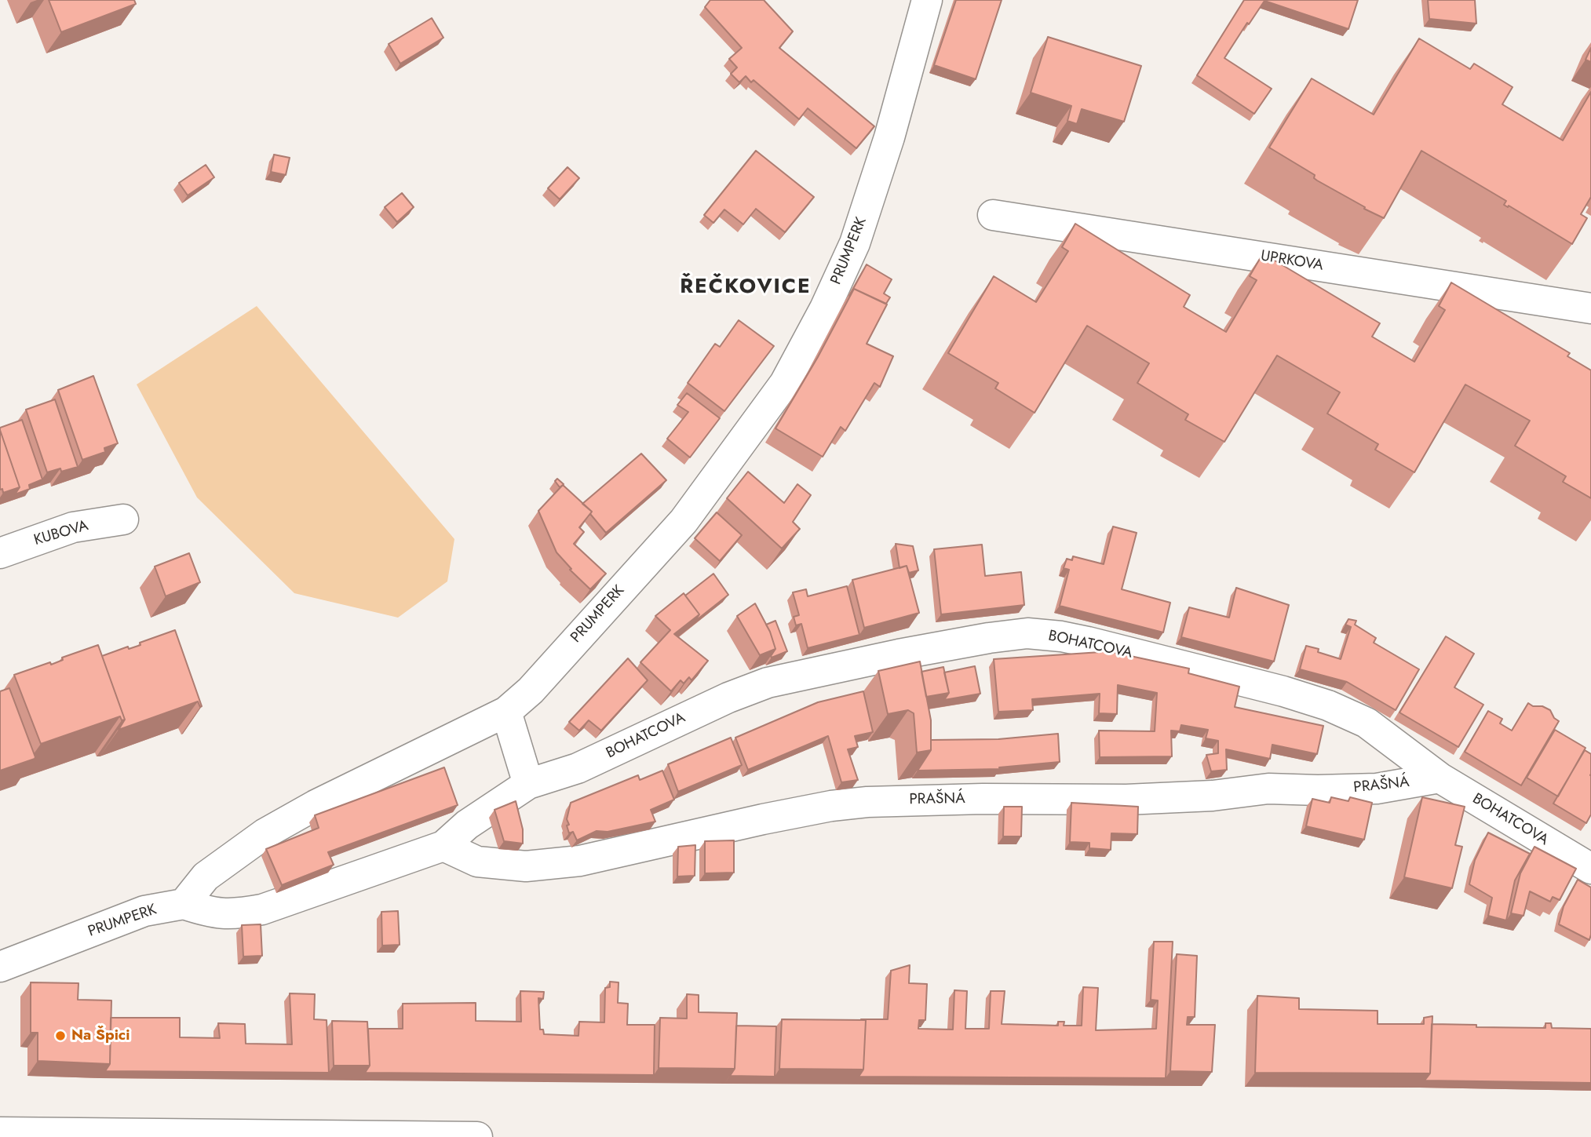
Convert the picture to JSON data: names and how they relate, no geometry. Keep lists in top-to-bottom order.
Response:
{
  "streets": {
    "street": [
      "PRUMPERK",
      "UPRKOVA",
      "KUBOVA",
      "BOHATCOVA",
      "PRAŠNÁ"
    ]
  },
  "crossings": [
    ["PRUMPERK", "BOHATCOVA"],
    ["BOHATCOVA", "PRAŠNÁ"]
  ],
  "districts": ["ŘEČKOVICE"],
  "places": ["Na Špici"]
}
